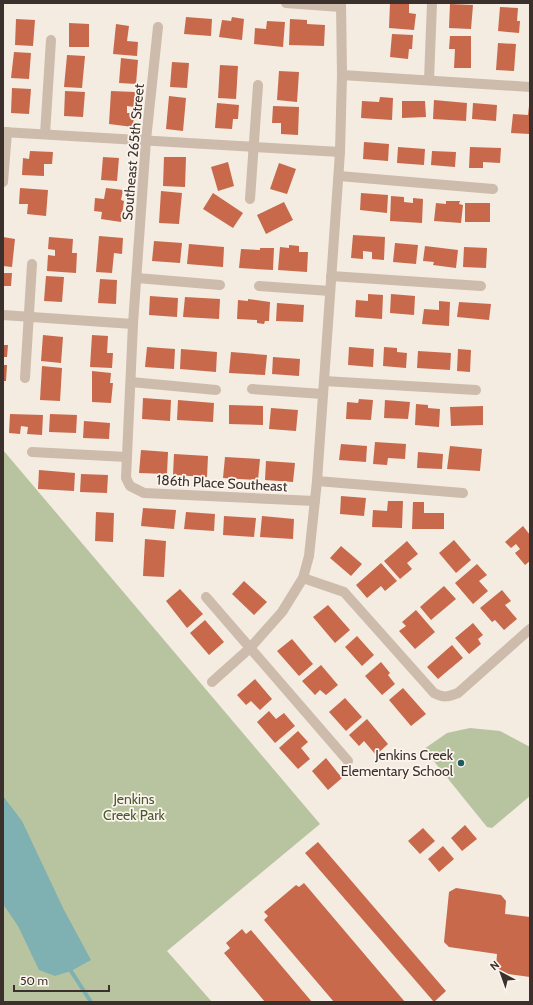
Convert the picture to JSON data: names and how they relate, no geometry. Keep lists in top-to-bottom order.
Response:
{
  "streets": {
    "street": ["Southeast 265th Street", "186th Place Southeast"]
  },
  "crossings": [
    ["Southeast 265th Street", "186th Place Southeast"]
  ],
  "parks": ["Jenkins Creek Park"],
  "places": ["Jenkins Creek Elementary School"],
  "scale_bar": "50 m",
  "north": "top left"
}
